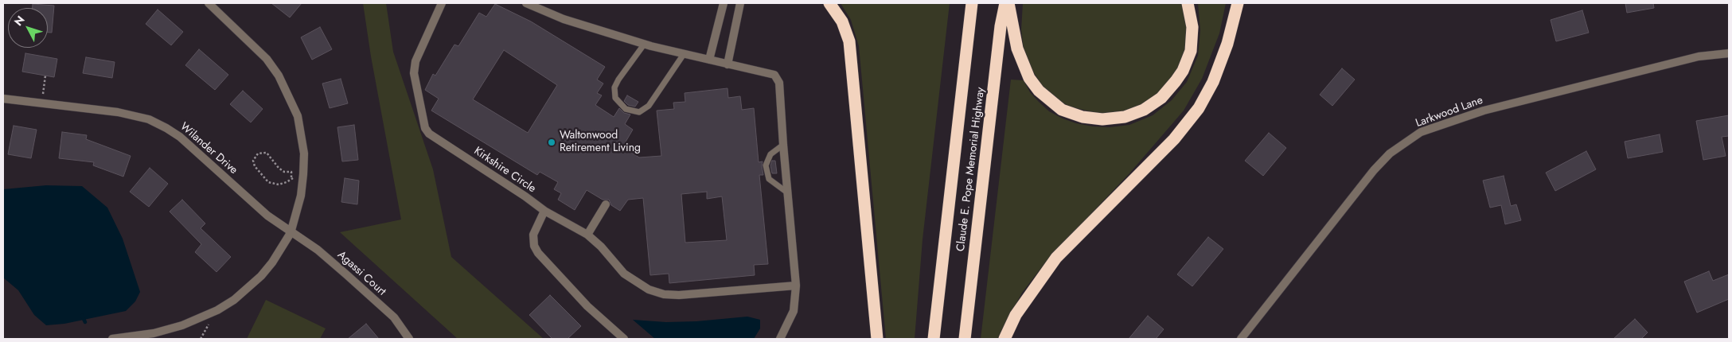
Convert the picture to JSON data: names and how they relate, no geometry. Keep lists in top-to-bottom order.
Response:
{
  "streets": {
    "highway": ["Claude E. Pope Memorial Highway"],
    "street": [
      "Larkwood Lane",
      "Wilander Drive",
      "Kirkshire Circle",
      "Agassi Court"
    ]
  },
  "crossings": [
    ["Wilander Drive", "Agassi Court"]
  ],
  "places": ["Waltonwood Retirement Living"],
  "north": "top left"
}
